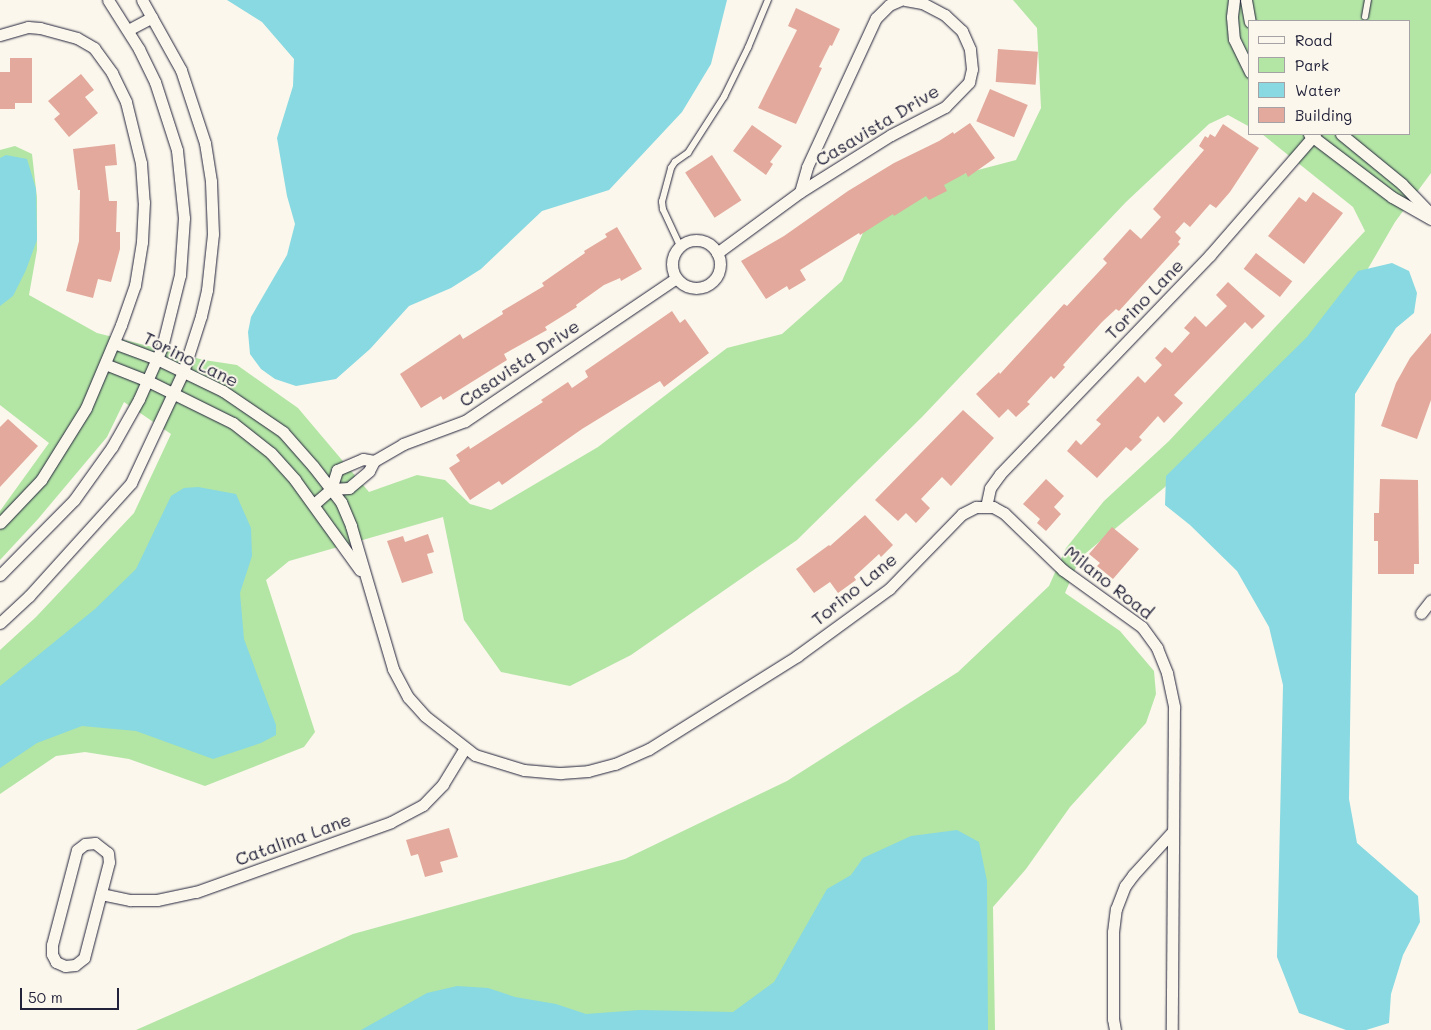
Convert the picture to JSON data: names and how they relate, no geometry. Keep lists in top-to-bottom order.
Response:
{
  "streets": {
    "street": [
      "Casavista Drive",
      "Torino Lane",
      "Milano Road",
      "Catalina Lane"
    ]
  },
  "crossings": [
    ["Casavista Drive", "Torino Lane"],
    ["Torino Lane", "Milano Road"],
    ["Torino Lane", "Catalina Lane"]
  ],
  "legend": [
    "Road",
    "Park",
    "Water",
    "Building"
  ],
  "scale_bar": "50 m"
}
